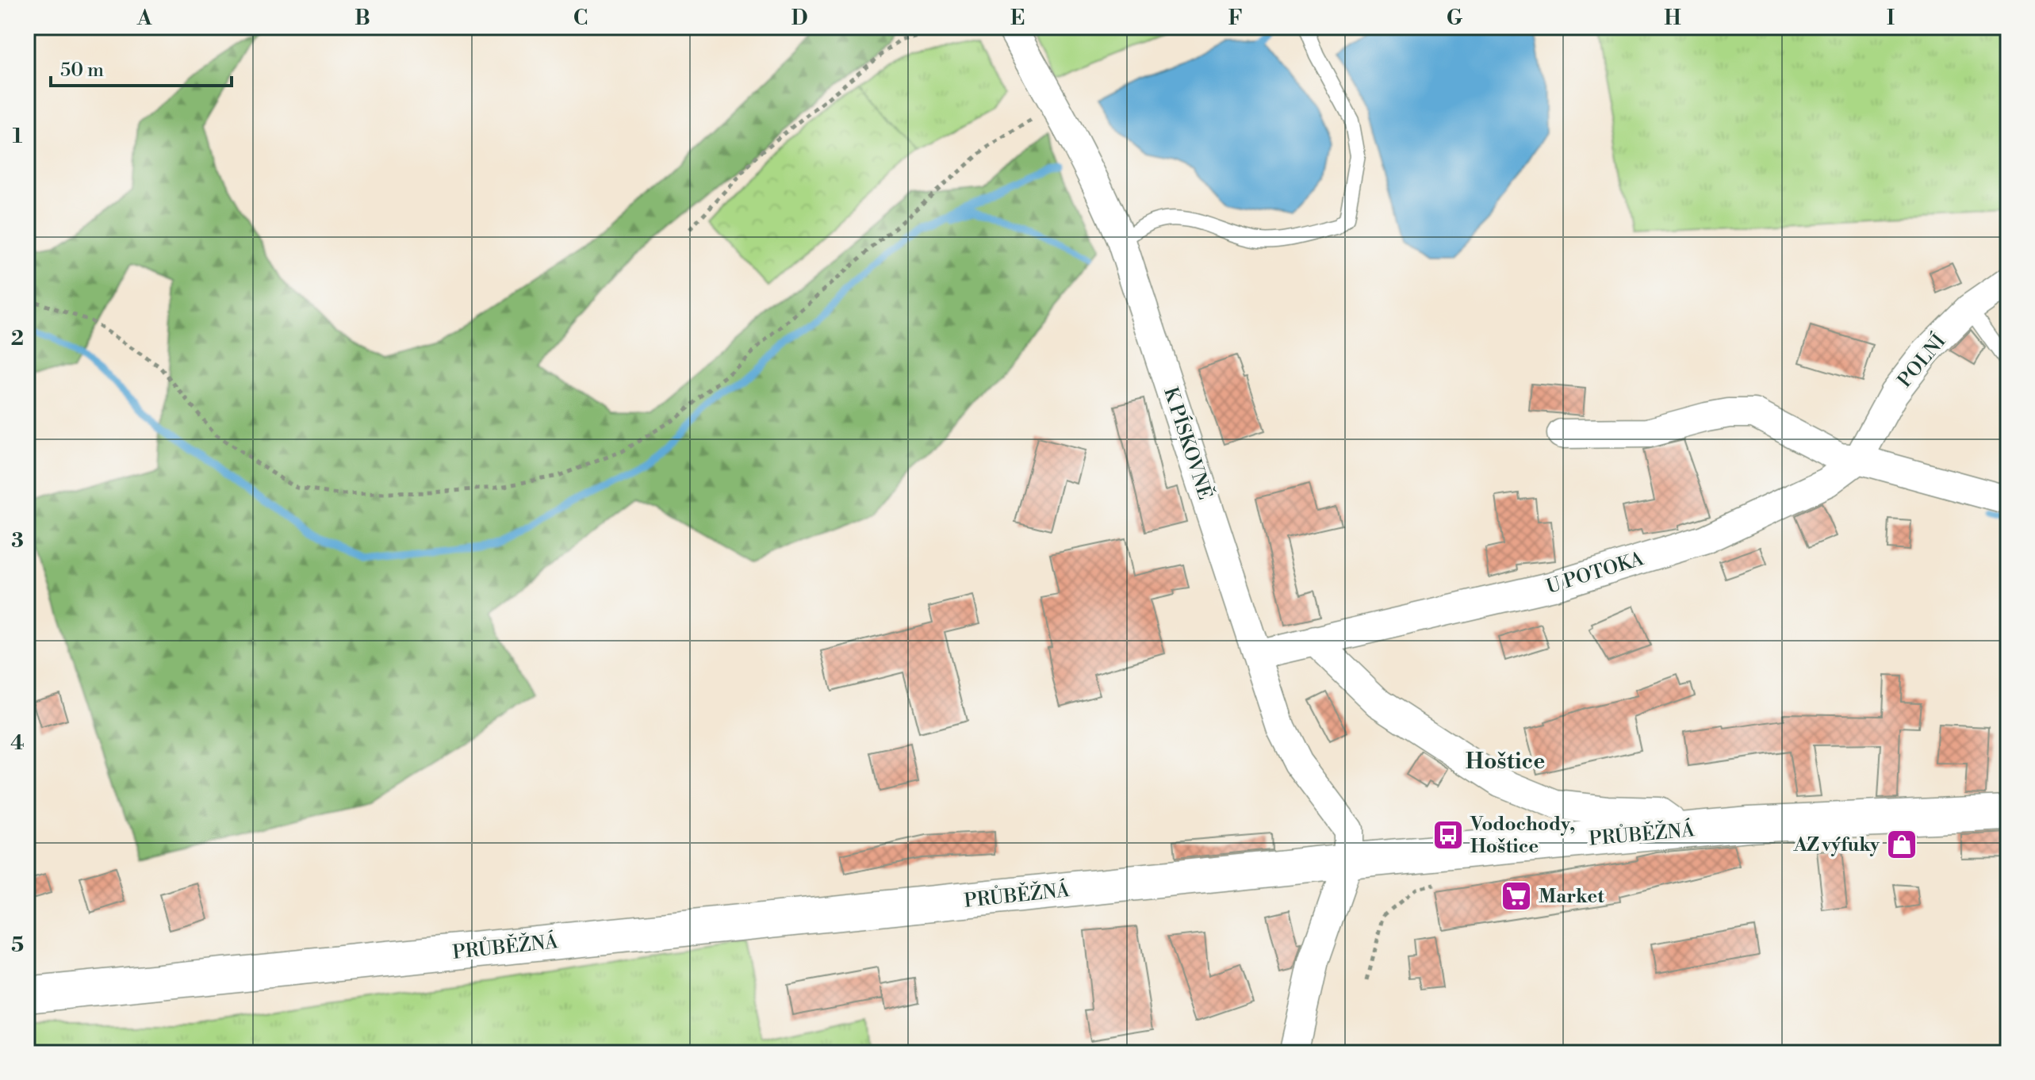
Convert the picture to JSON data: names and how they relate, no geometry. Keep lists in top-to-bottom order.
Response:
{
  "streets": {
    "street": [
      "POLNÍ",
      "K PÍSKOVNĚ",
      "U POTOKA",
      "PRŮBĚŽNÁ"
    ]
  },
  "crossings": [
    ["POLNÍ", "U POTOKA"],
    ["K PÍSKOVNĚ", "U POTOKA"],
    ["K PÍSKOVNĚ", "PRŮBĚŽNÁ"]
  ],
  "districts": ["Hoštice"],
  "places": {
    "bus stop": ["Vodochody, Hoštice"],
    "shop": ["AZ výfuky"],
    "supermarket": ["Market"]
  },
  "scale_bar": "50 m",
  "grid": {
    "columns": [
      "A",
      "B",
      "C",
      "D",
      "E",
      "F",
      "G",
      "H",
      "I"
    ],
    "rows": [
      "1",
      "2",
      "3",
      "4",
      "5"
    ]
  }
}
